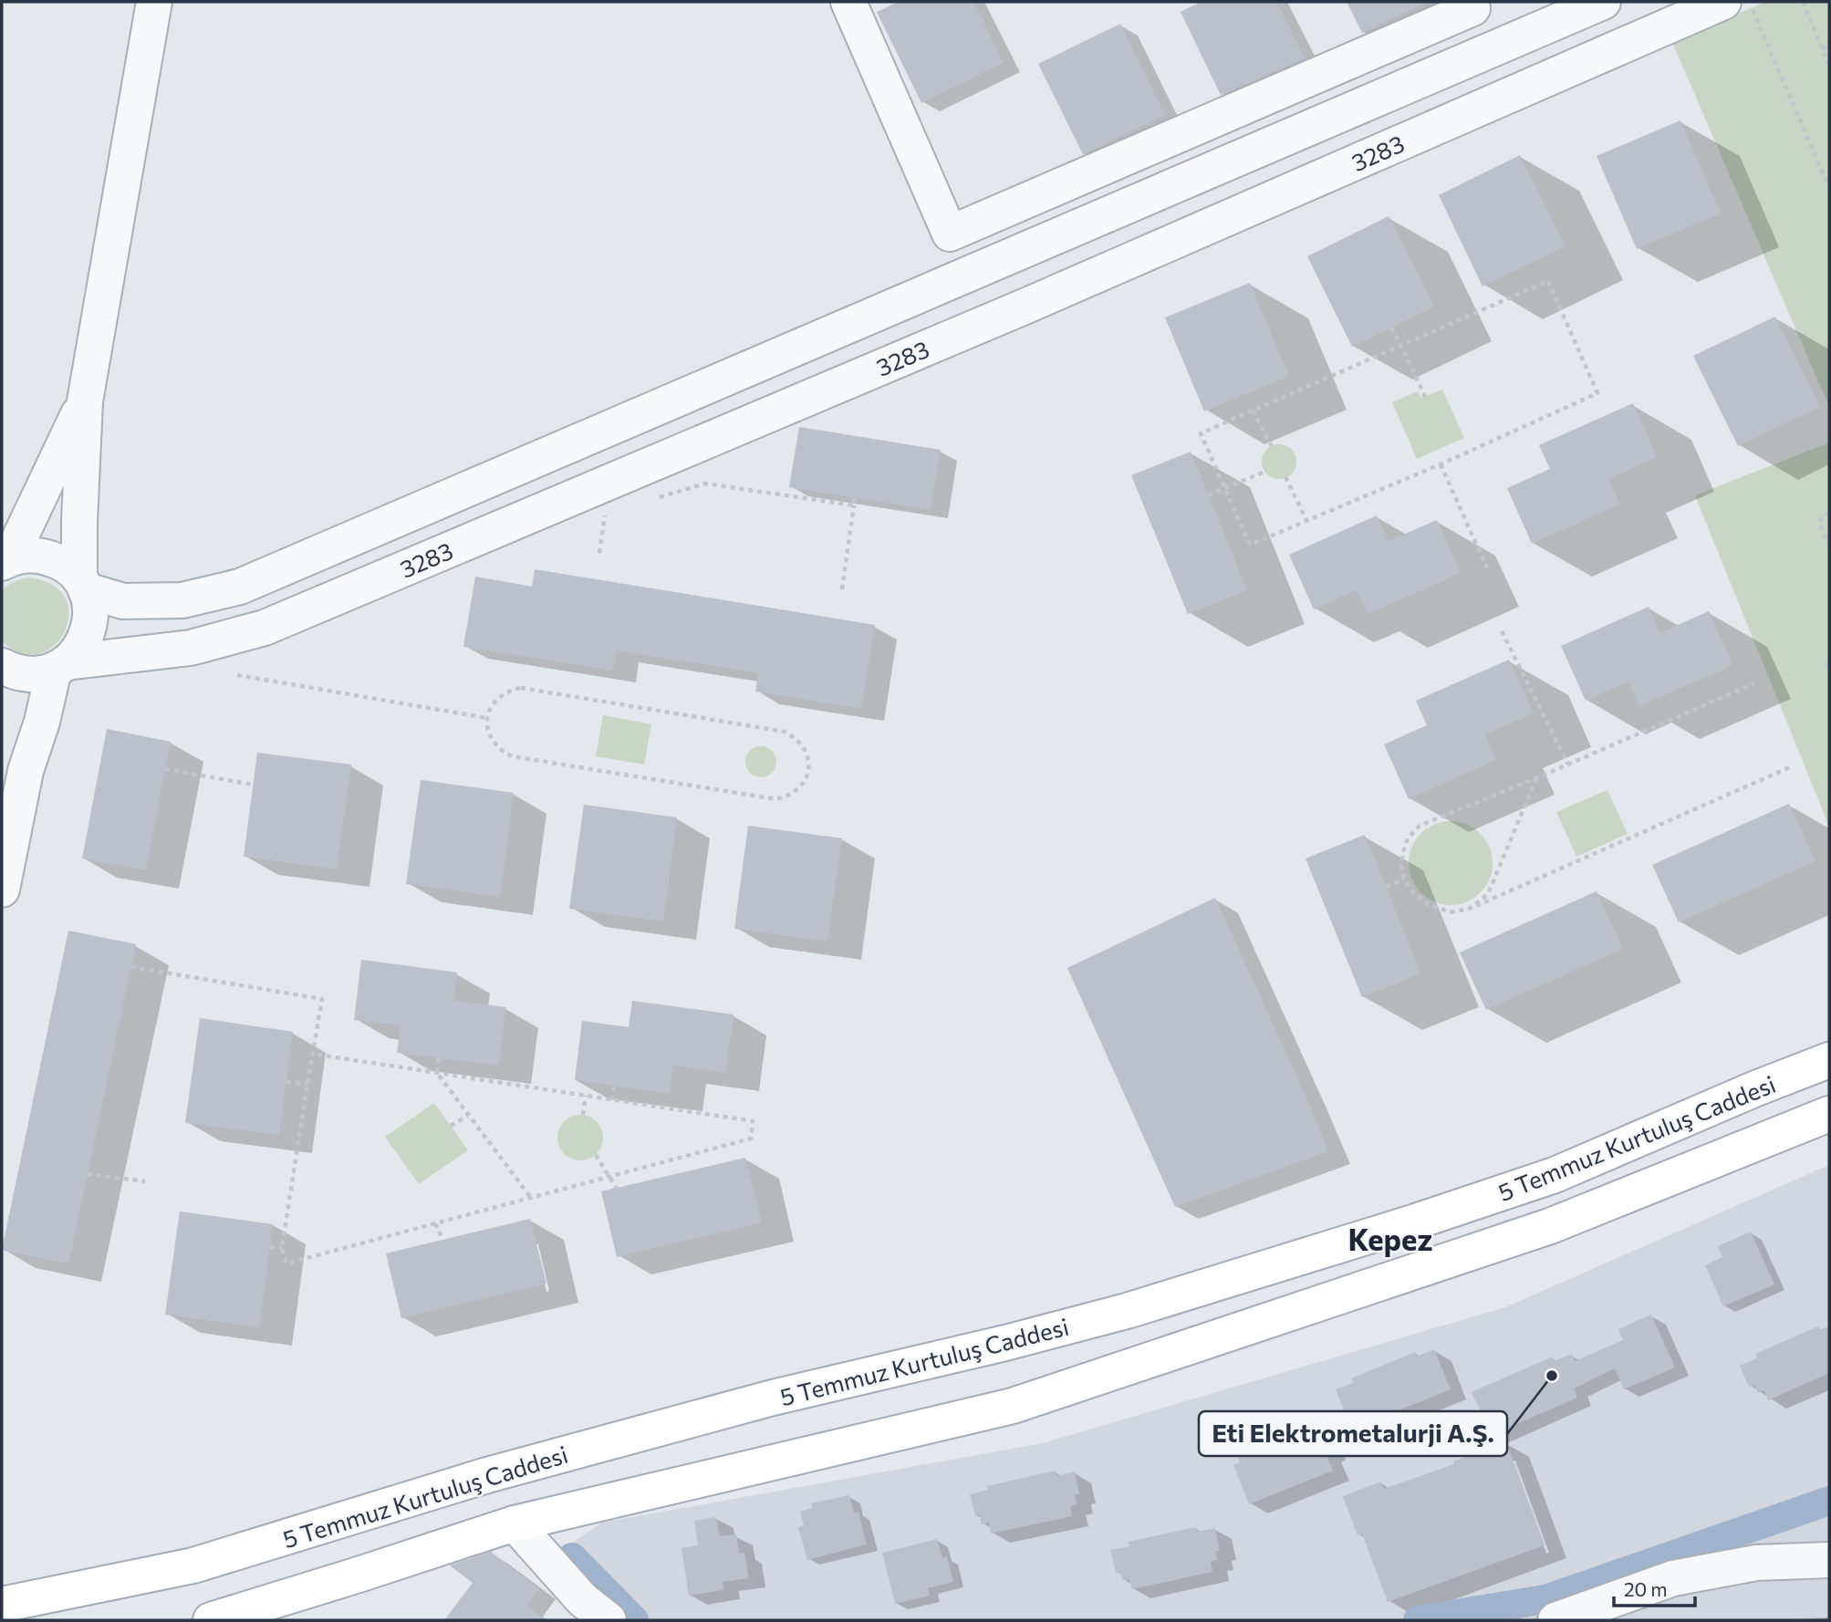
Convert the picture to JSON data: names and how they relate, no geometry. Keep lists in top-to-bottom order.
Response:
{
  "streets": {
    "main road": ["5 Temmuz Kurtuluş Caddesi"],
    "street": ["3283"]
  },
  "districts": ["Kepez"],
  "places": ["Eti Elektrometalurji A.Ş."],
  "scale_bar": "20 m"
}
